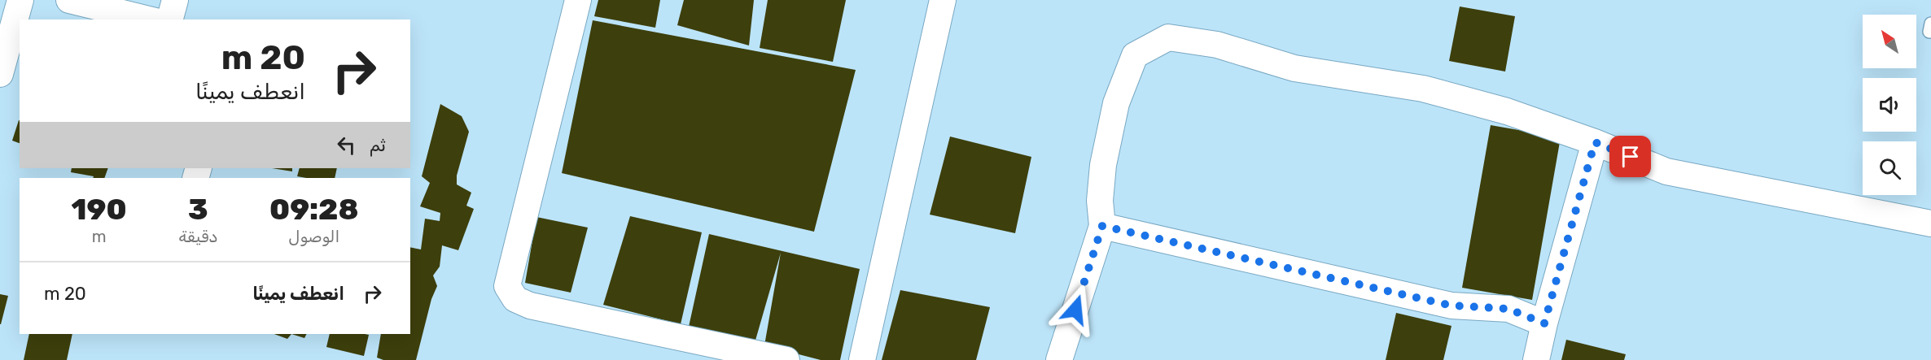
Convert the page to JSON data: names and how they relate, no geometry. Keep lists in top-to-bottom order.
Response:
{
  "north": "top left",
  "page": {
    "turn": ["20 m", "انعطف يمينًا"],
    "then": "ثم",
    "eta": [
      "09:28",
      "الوصول",
      "3",
      "دقيقة",
      "190",
      "m"
    ],
    "list": [
      {
        "name": "انعطف يمينًا",
        "value": "20 m"
      }
    ]
  }
}
